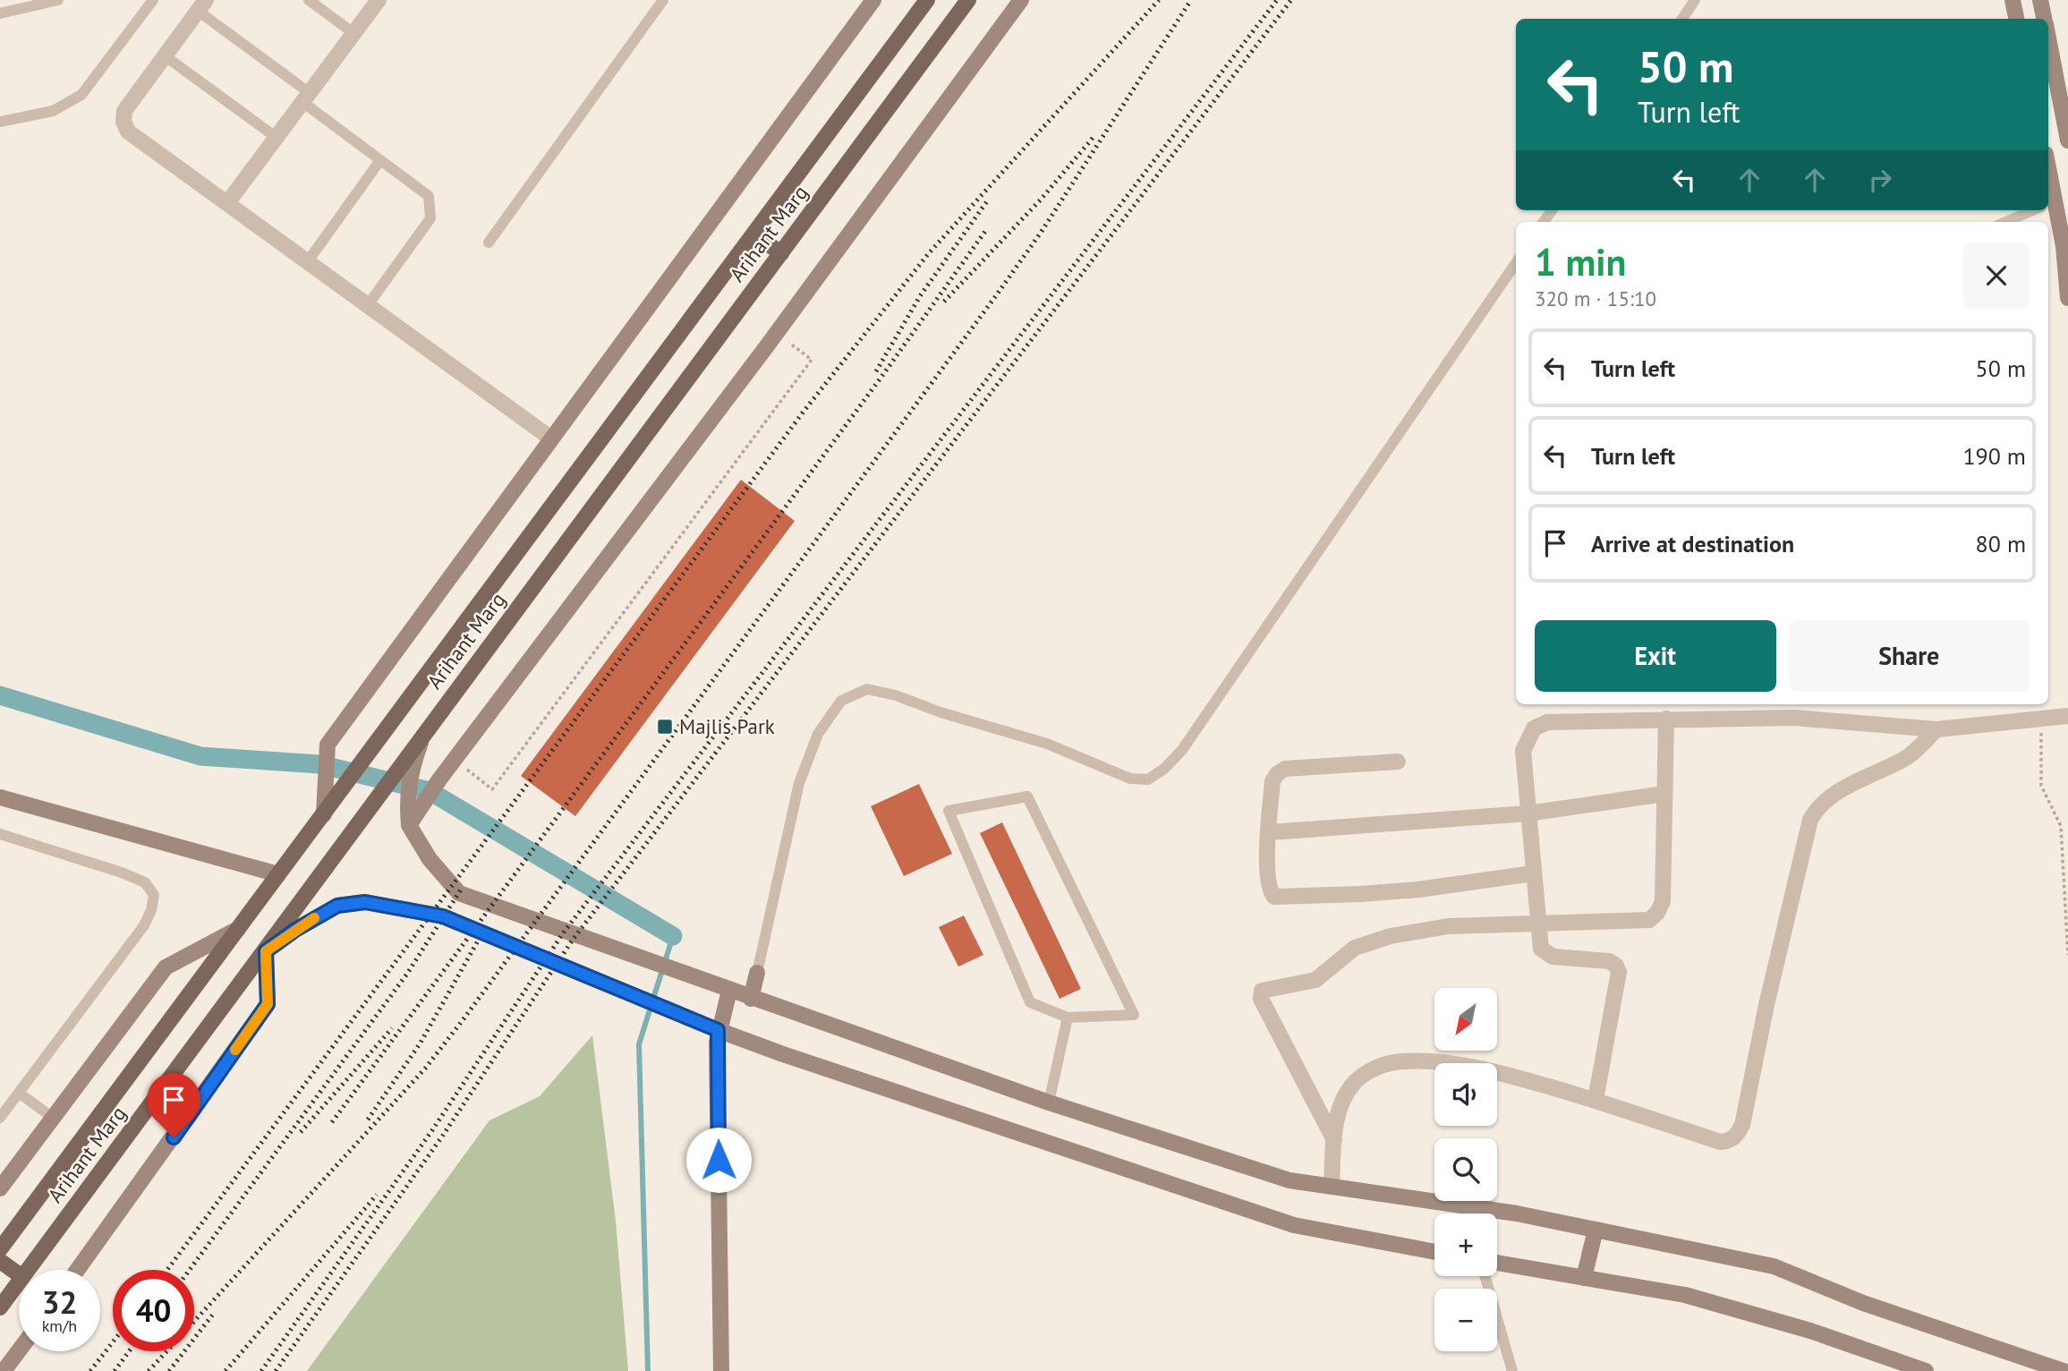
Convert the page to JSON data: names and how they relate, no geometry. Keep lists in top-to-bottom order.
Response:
{
  "streets": {
    "main road": ["Arihant Marg"]
  },
  "places": {
    "transit": ["Majlis Park"]
  },
  "north": "bottom left",
  "page": {
    "turn": ["50 m", "Turn left"],
    "heading": ["1 min", "320 m · 15:10"],
    "list": [
      {
        "name": "Turn left",
        "value": "50 m"
      },
      {
        "name": "Turn left",
        "value": "190 m"
      },
      {
        "name": "Arrive at destination",
        "value": "80 m"
      }
    ],
    "buttons": ["Exit", "Share"],
    "map_buttons": ["+", "−"],
    "speed": "32 km/h",
    "limit": "40"
  }
}
